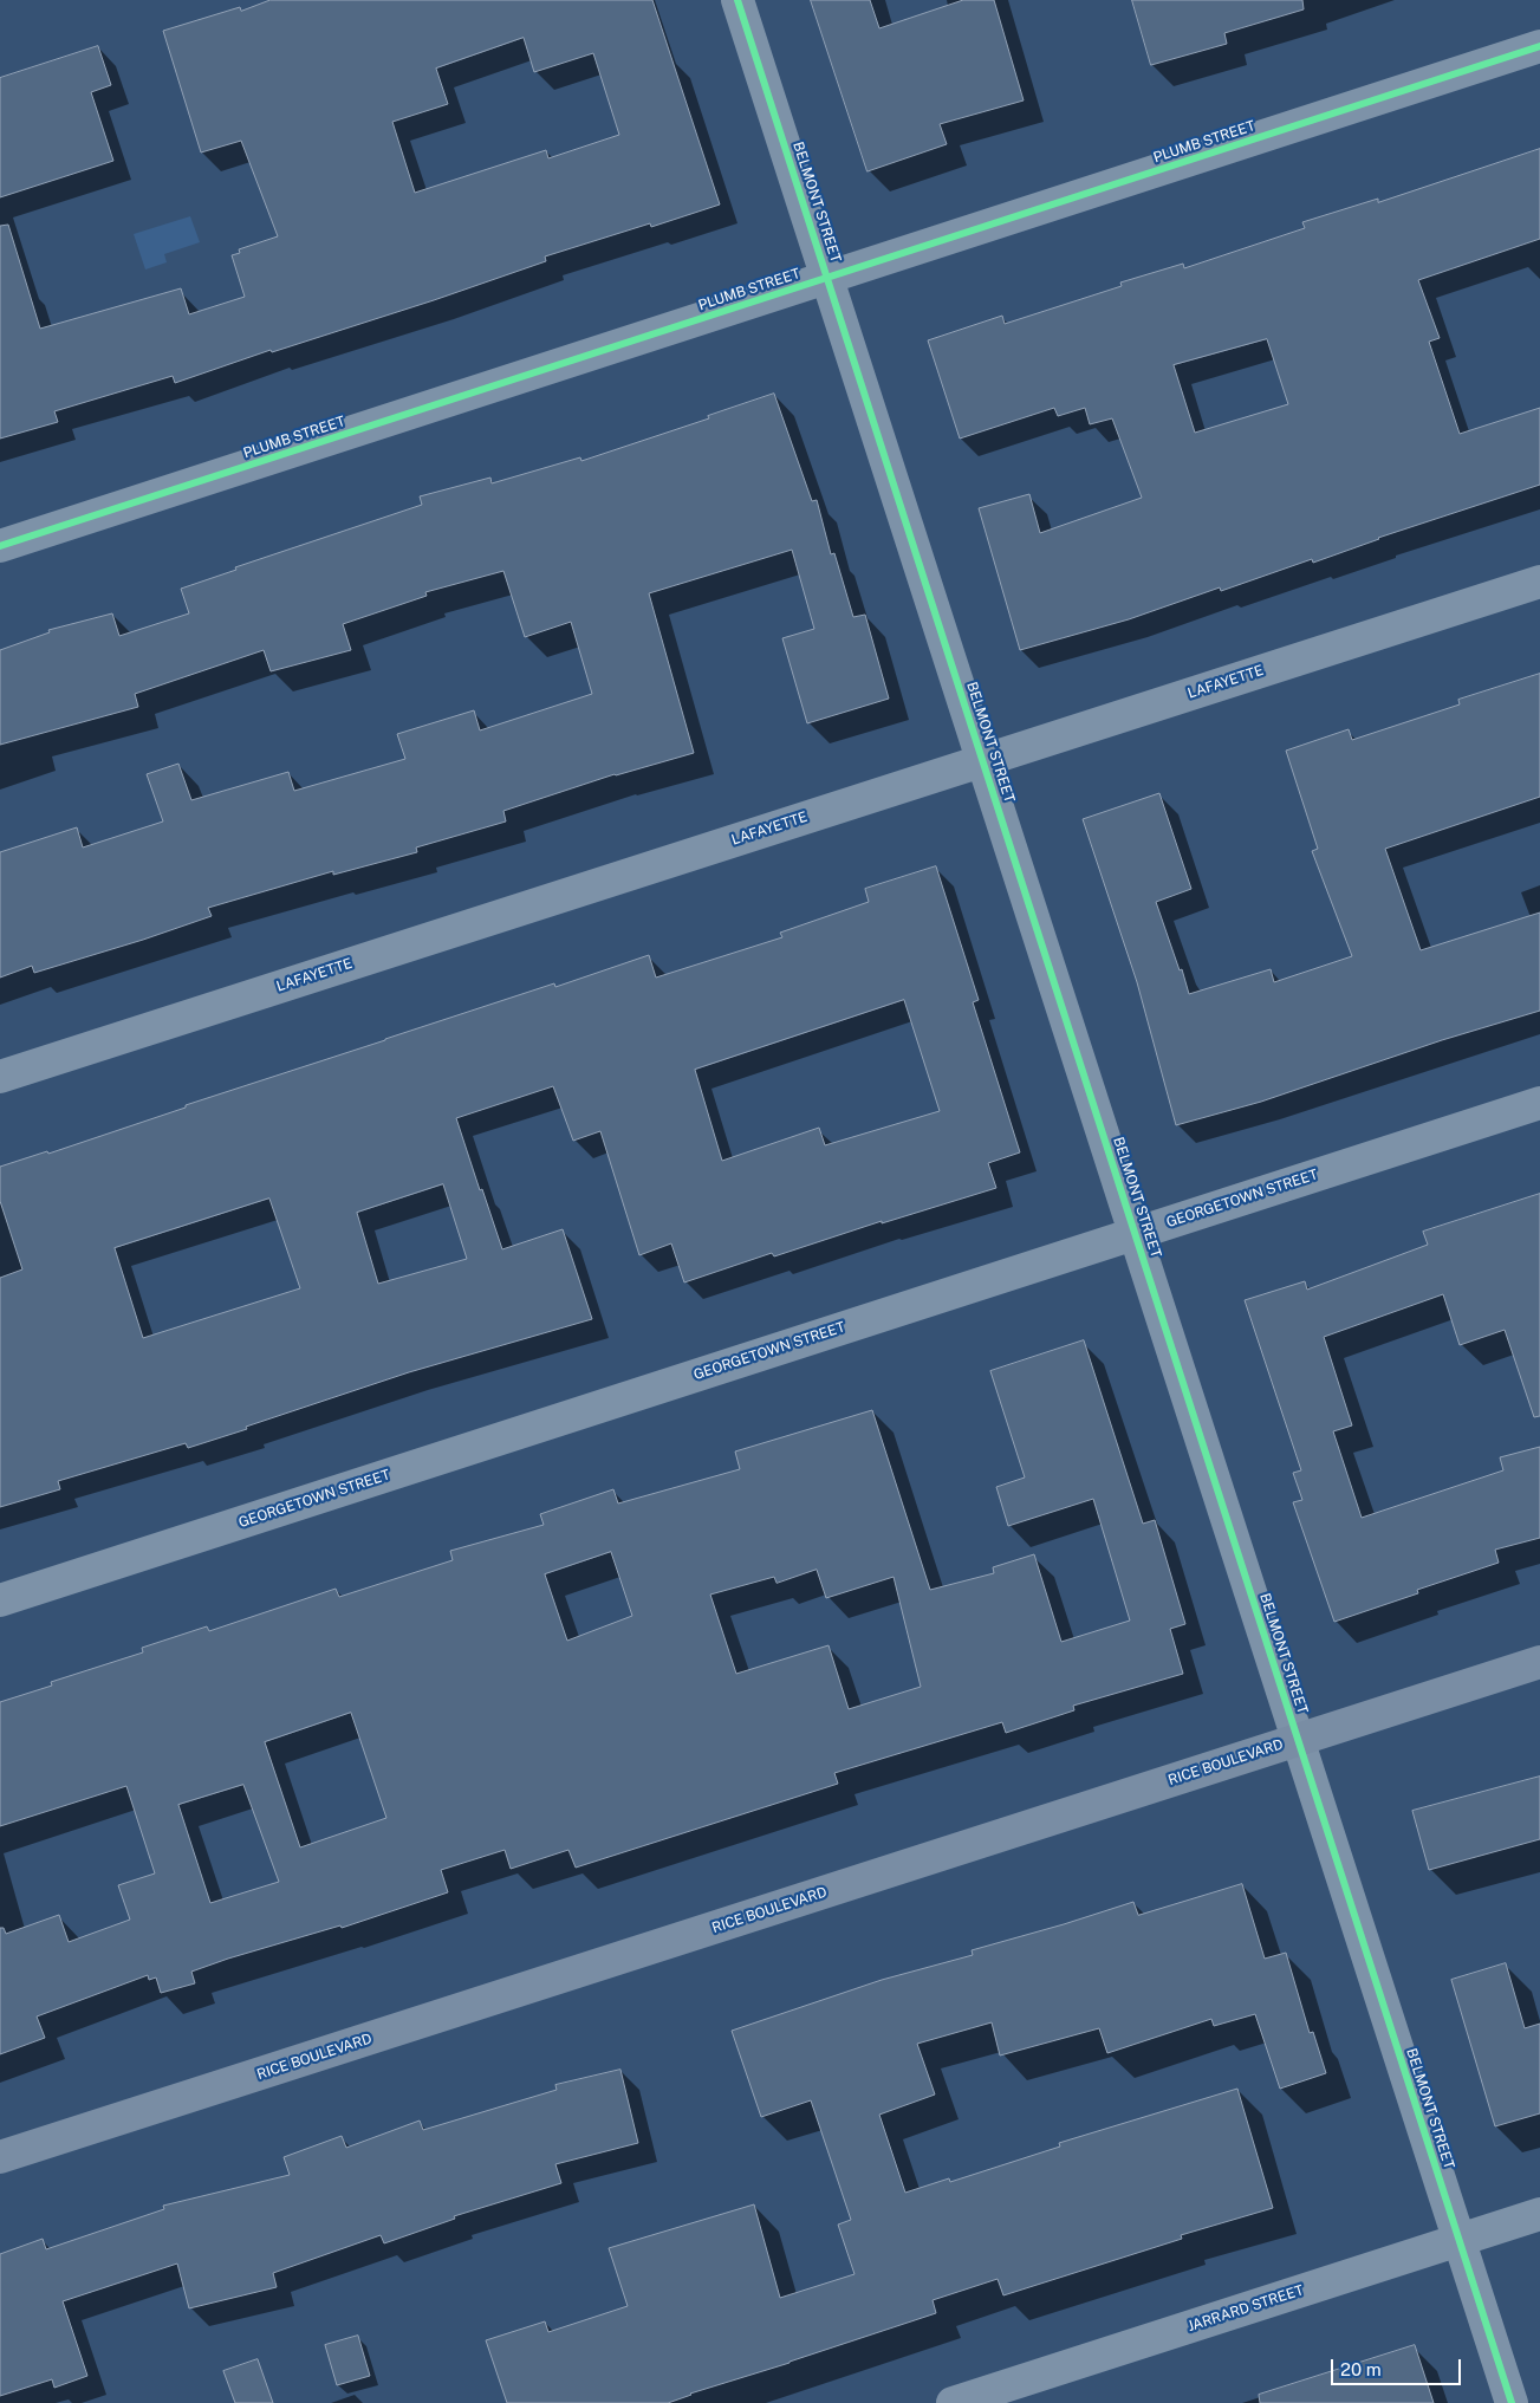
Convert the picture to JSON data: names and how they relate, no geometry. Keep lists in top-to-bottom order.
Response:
{
  "streets": {
    "main road": ["RICE BOULEVARD"],
    "street": [
      "PLUMB STREET",
      "BELMONT STREET",
      "LAFAYETTE",
      "GEORGETOWN STREET",
      "JARRARD STREET"
    ]
  },
  "crossings": [
    ["PLUMB STREET", "BELMONT STREET"],
    ["BELMONT STREET", "LAFAYETTE"],
    ["BELMONT STREET", "GEORGETOWN STREET"],
    ["BELMONT STREET", "RICE BOULEVARD"],
    ["BELMONT STREET", "JARRARD STREET"]
  ],
  "scale_bar": "20 m"
}
